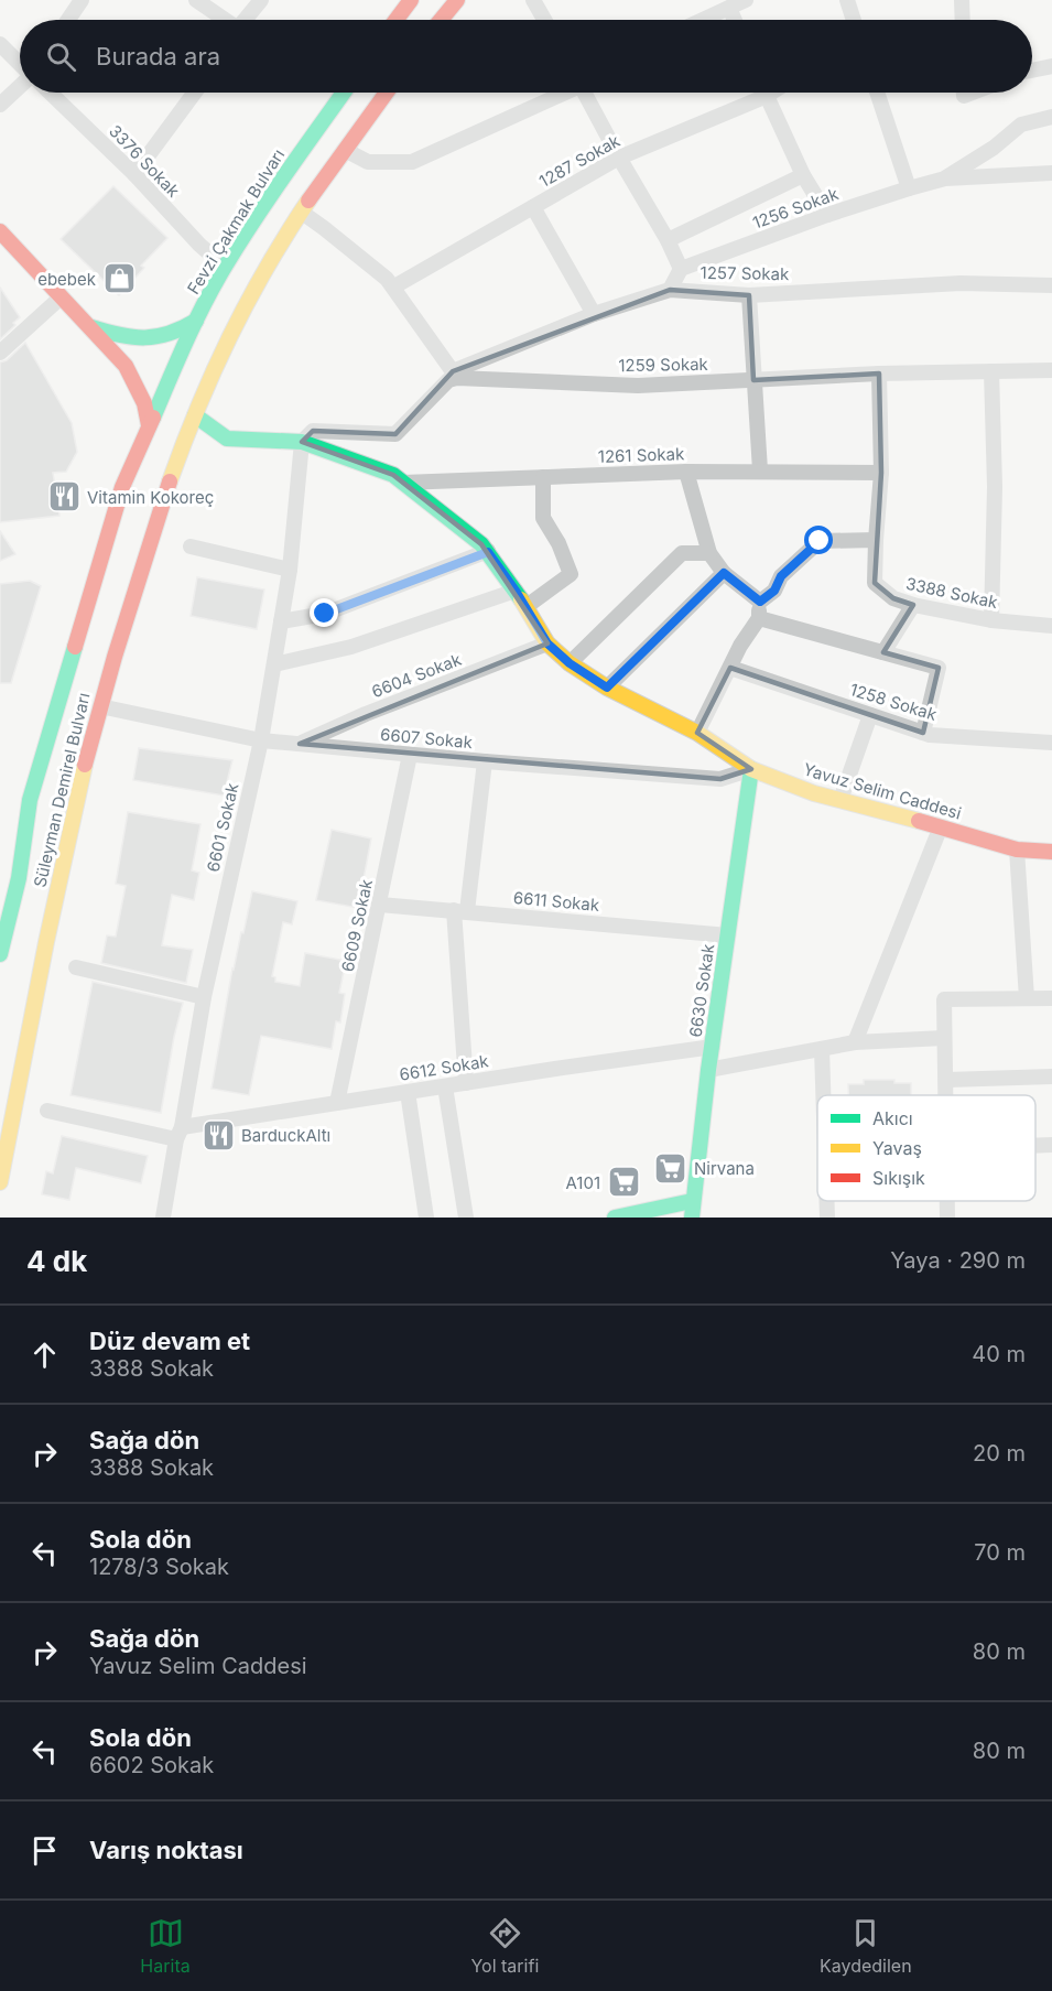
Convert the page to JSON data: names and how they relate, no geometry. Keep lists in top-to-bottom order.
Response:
{
  "streets": {
    "main road": [
      "Fevzi Çakmak Bulvarı",
      "Süleyman Demirel Bulvarı",
      "Yavuz Selim Caddesi",
      "6630 Sokak"
    ],
    "street": [
      "3376 Sokak",
      "1287 Sokak",
      "1256 Sokak",
      "1257 Sokak",
      "1259 Sokak",
      "1261 Sokak",
      "3388 Sokak",
      "6604 Sokak",
      "1258 Sokak",
      "6607 Sokak",
      "6601 Sokak",
      "6611 Sokak",
      "6609 Sokak",
      "6612 Sokak"
    ]
  },
  "crossings": [
    ["3376 Sokak", "Fevzi Çakmak Bulvarı"],
    ["Fevzi Çakmak Bulvarı", "Süleyman Demirel Bulvarı"],
    ["1257 Sokak", "1259 Sokak"],
    ["1261 Sokak", "Yavuz Selim Caddesi"],
    ["6604 Sokak", "6607 Sokak"],
    ["6604 Sokak", "Yavuz Selim Caddesi"],
    ["6607 Sokak", "Süleyman Demirel Bulvarı"],
    ["6607 Sokak", "Yavuz Selim Caddesi"],
    ["6607 Sokak", "6601 Sokak"],
    ["6607 Sokak", "6609 Sokak"],
    ["6607 Sokak", "6630 Sokak"],
    ["Süleyman Demirel Bulvarı", "Yavuz Selim Caddesi"],
    ["Yavuz Selim Caddesi", "6601 Sokak"],
    ["Yavuz Selim Caddesi", "6630 Sokak"],
    ["6601 Sokak", "6612 Sokak"],
    ["6611 Sokak", "6609 Sokak"],
    ["6611 Sokak", "6630 Sokak"],
    ["6609 Sokak", "6612 Sokak"],
    ["6630 Sokak", "6612 Sokak"]
  ],
  "places": {
    "shop": ["ebebek"],
    "restaurant": ["Vitamin Kokoreç", "BarduckAltı"],
    "supermarket": ["Nirvana", "A101"]
  },
  "legend": ["Akıcı", "Yavaş", "Sıkışık"],
  "page": {
    "search": "Burada ara",
    "heading": ["4 dk", "Yaya · 290 m"],
    "list": [
      ["Düz devam et", "3388 Sokak", "40 m"],
      ["Sağa dön", "3388 Sokak", "20 m"],
      ["Sola dön", "1278/3 Sokak", "70 m"],
      ["Sağa dön", "Yavuz Selim Caddesi", "80 m"],
      ["Sola dön", "6602 Sokak", "80 m"],
      "Varış noktası"
    ],
    "nav": ["Harita", "Yol tarifi", "Kaydedilen"]
  }
}
